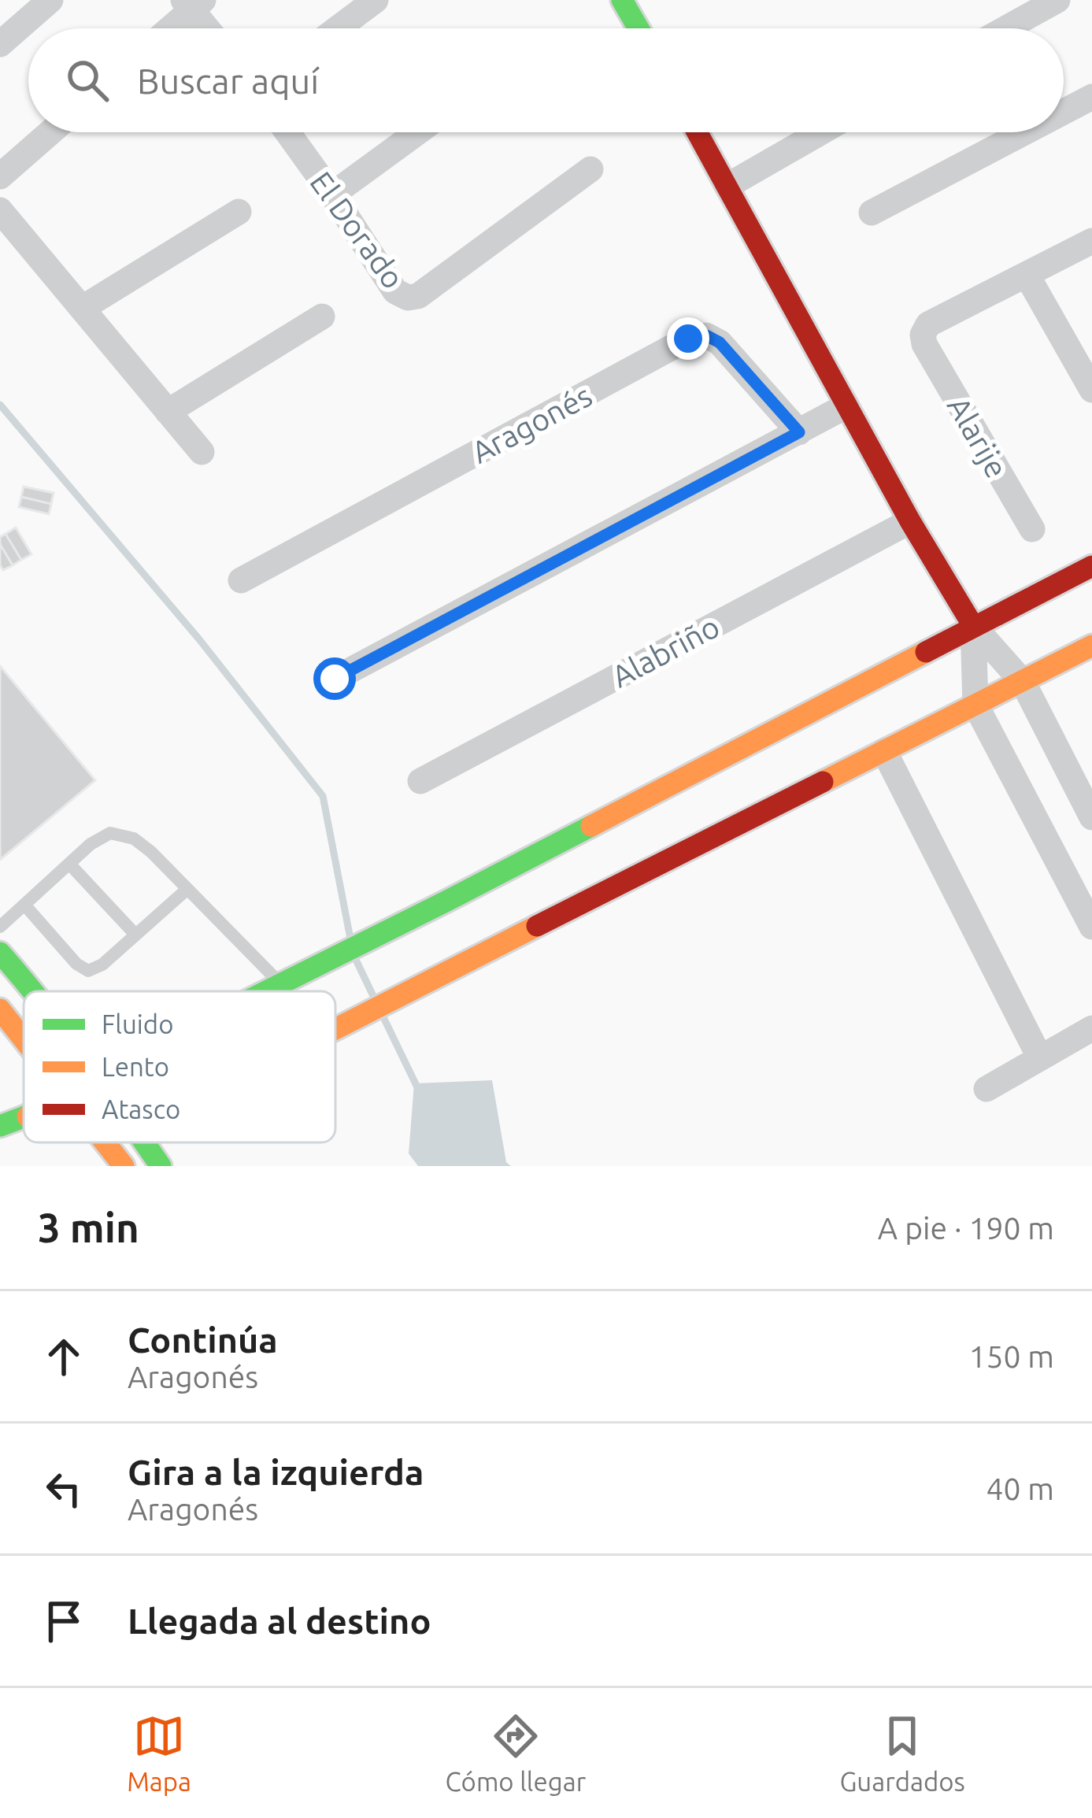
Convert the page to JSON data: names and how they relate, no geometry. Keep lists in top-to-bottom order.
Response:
{
  "streets": {
    "street": [
      "El Dorado",
      "Aragonés",
      "Alarije",
      "Alabriño"
    ]
  },
  "legend": ["Fluido", "Lento", "Atasco"],
  "page": {
    "search": "Buscar aquí",
    "heading": ["3 min", "A pie · 190 m"],
    "list": [
      ["Continúa", "Aragonés", "150 m"],
      ["Gira a la izquierda", "Aragonés", "40 m"],
      "Llegada al destino"
    ],
    "nav": ["Mapa", "Cómo llegar", "Guardados"]
  }
}
